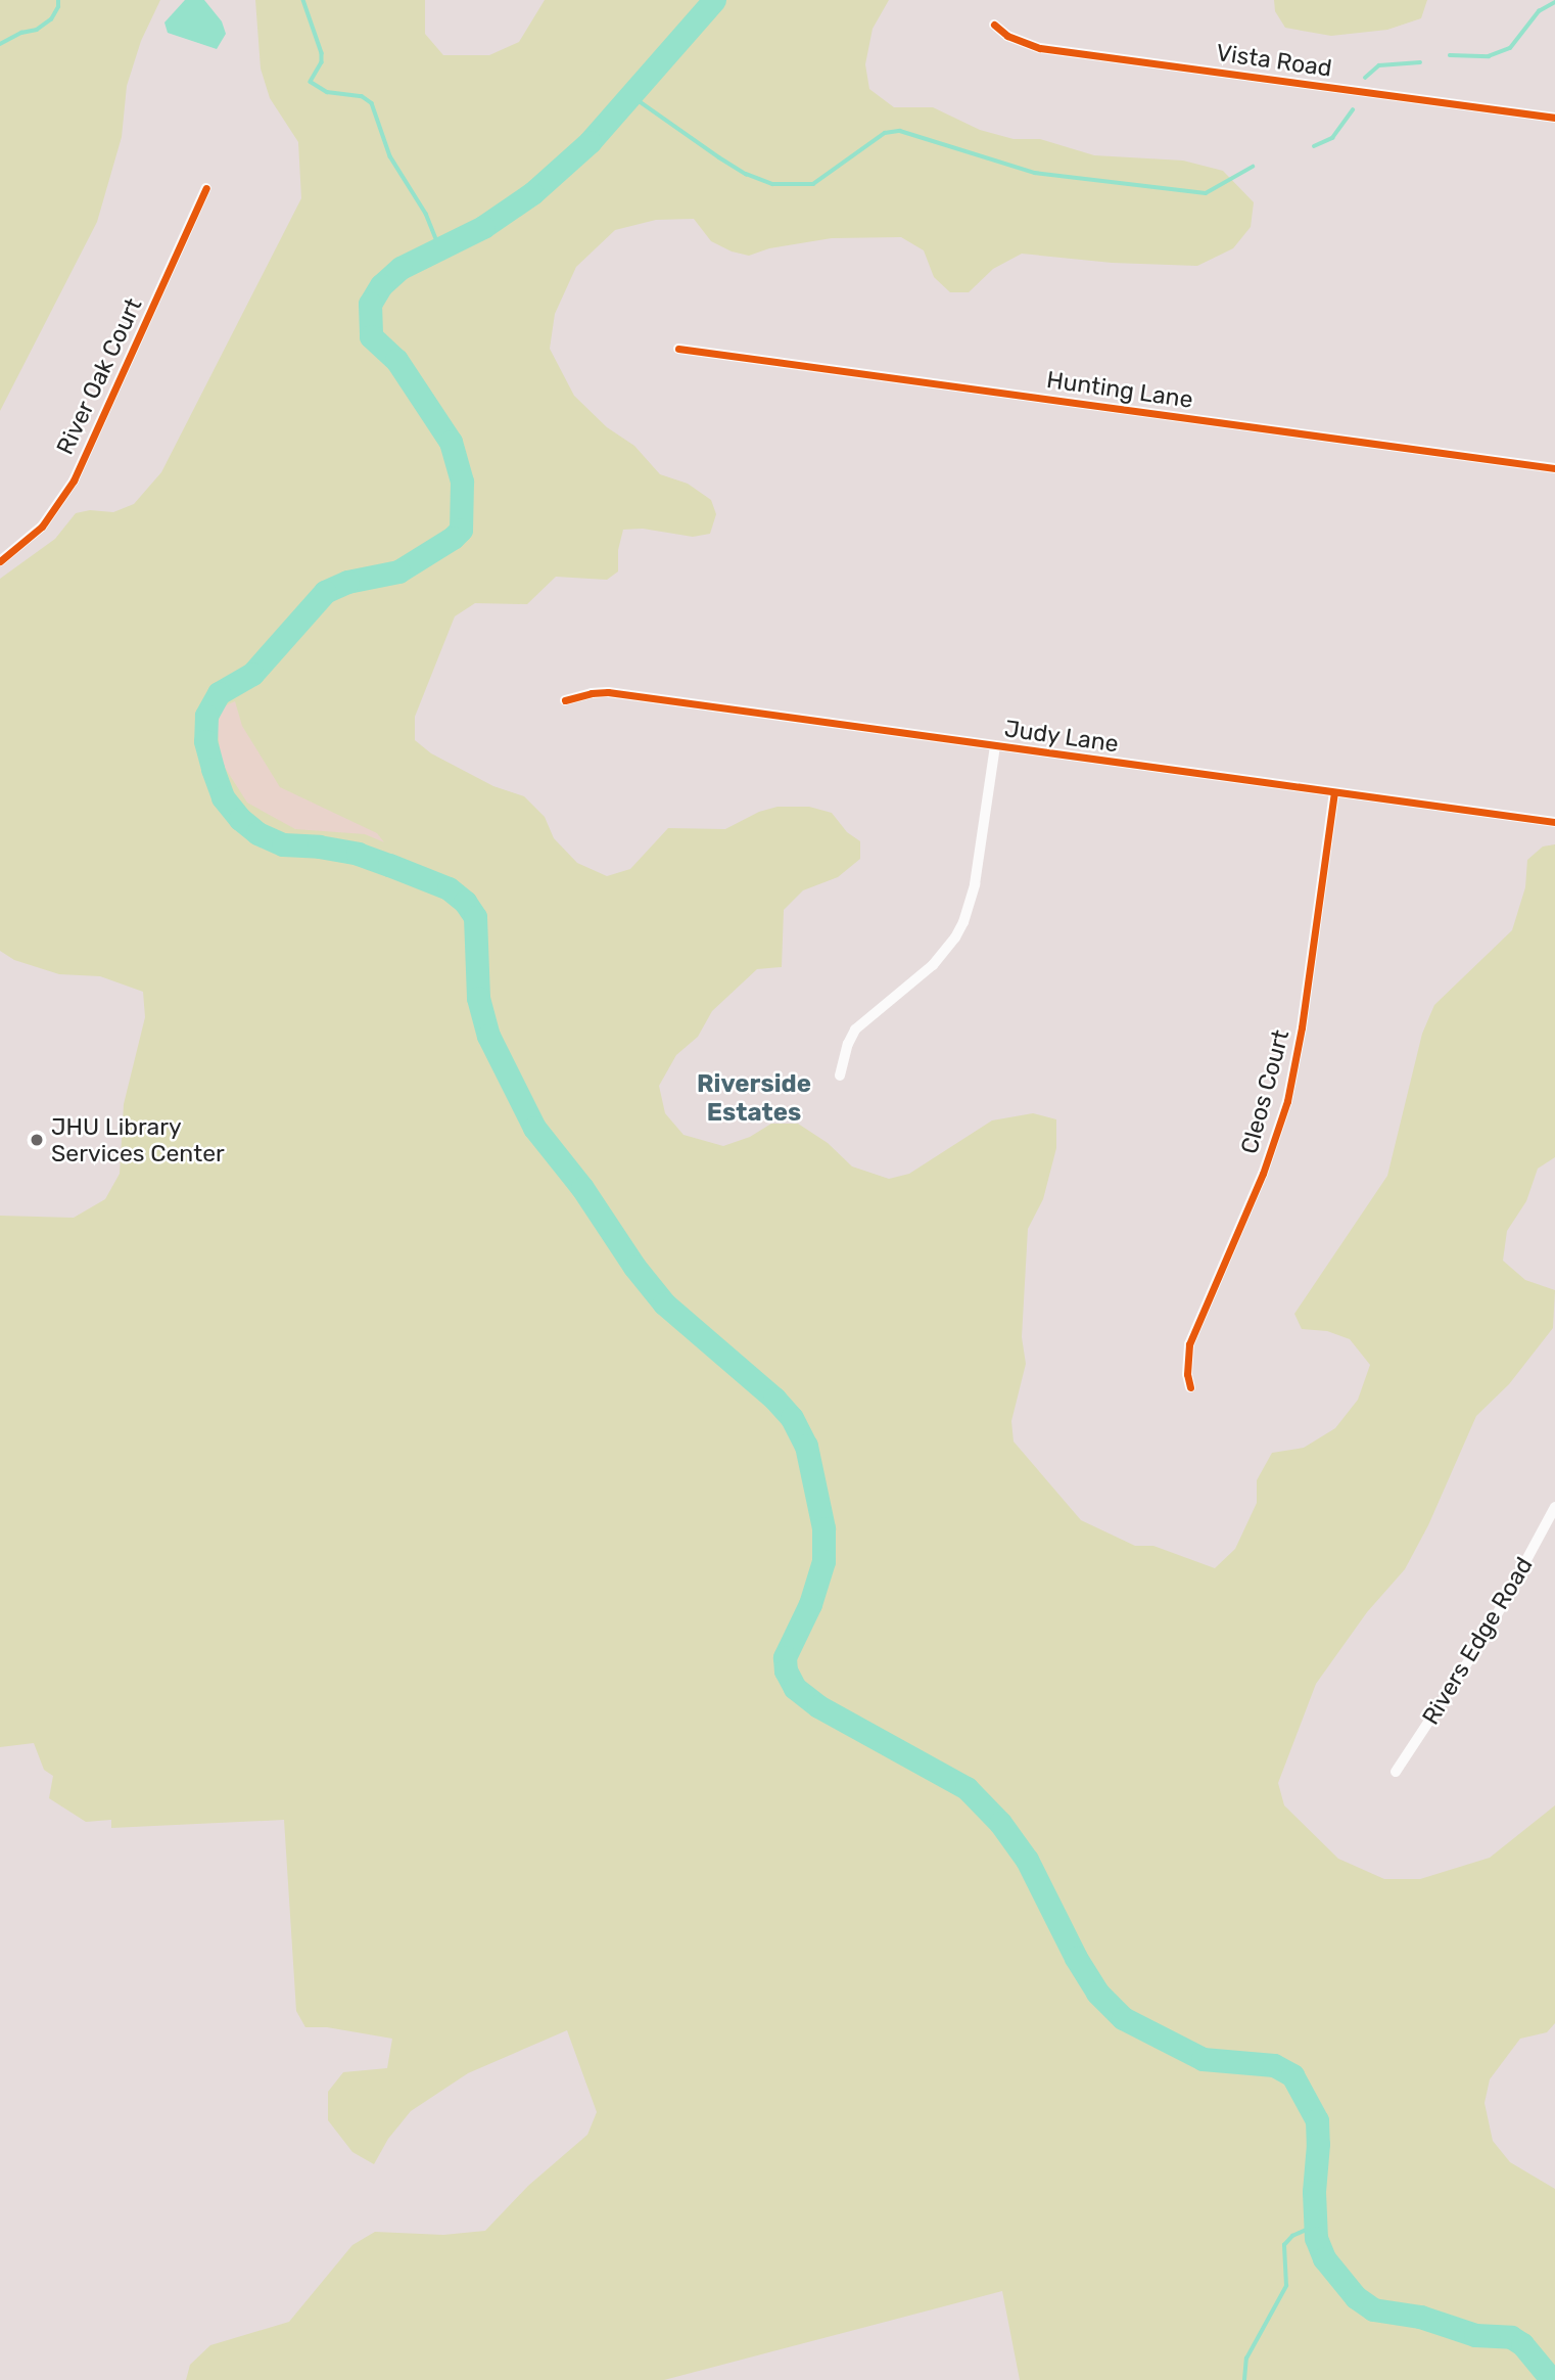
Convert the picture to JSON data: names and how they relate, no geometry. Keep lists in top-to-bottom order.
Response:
{
  "streets": {
    "street": [
      "Vista Road",
      "River Oak Court",
      "Hunting Lane",
      "Judy Lane",
      "Cleos Court",
      "Rivers Edge Road"
    ]
  },
  "crossings": [
    ["Judy Lane", "Cleos Court"]
  ],
  "districts": ["Riverside Estates"],
  "places": ["JHU Library Services Center"]
}
